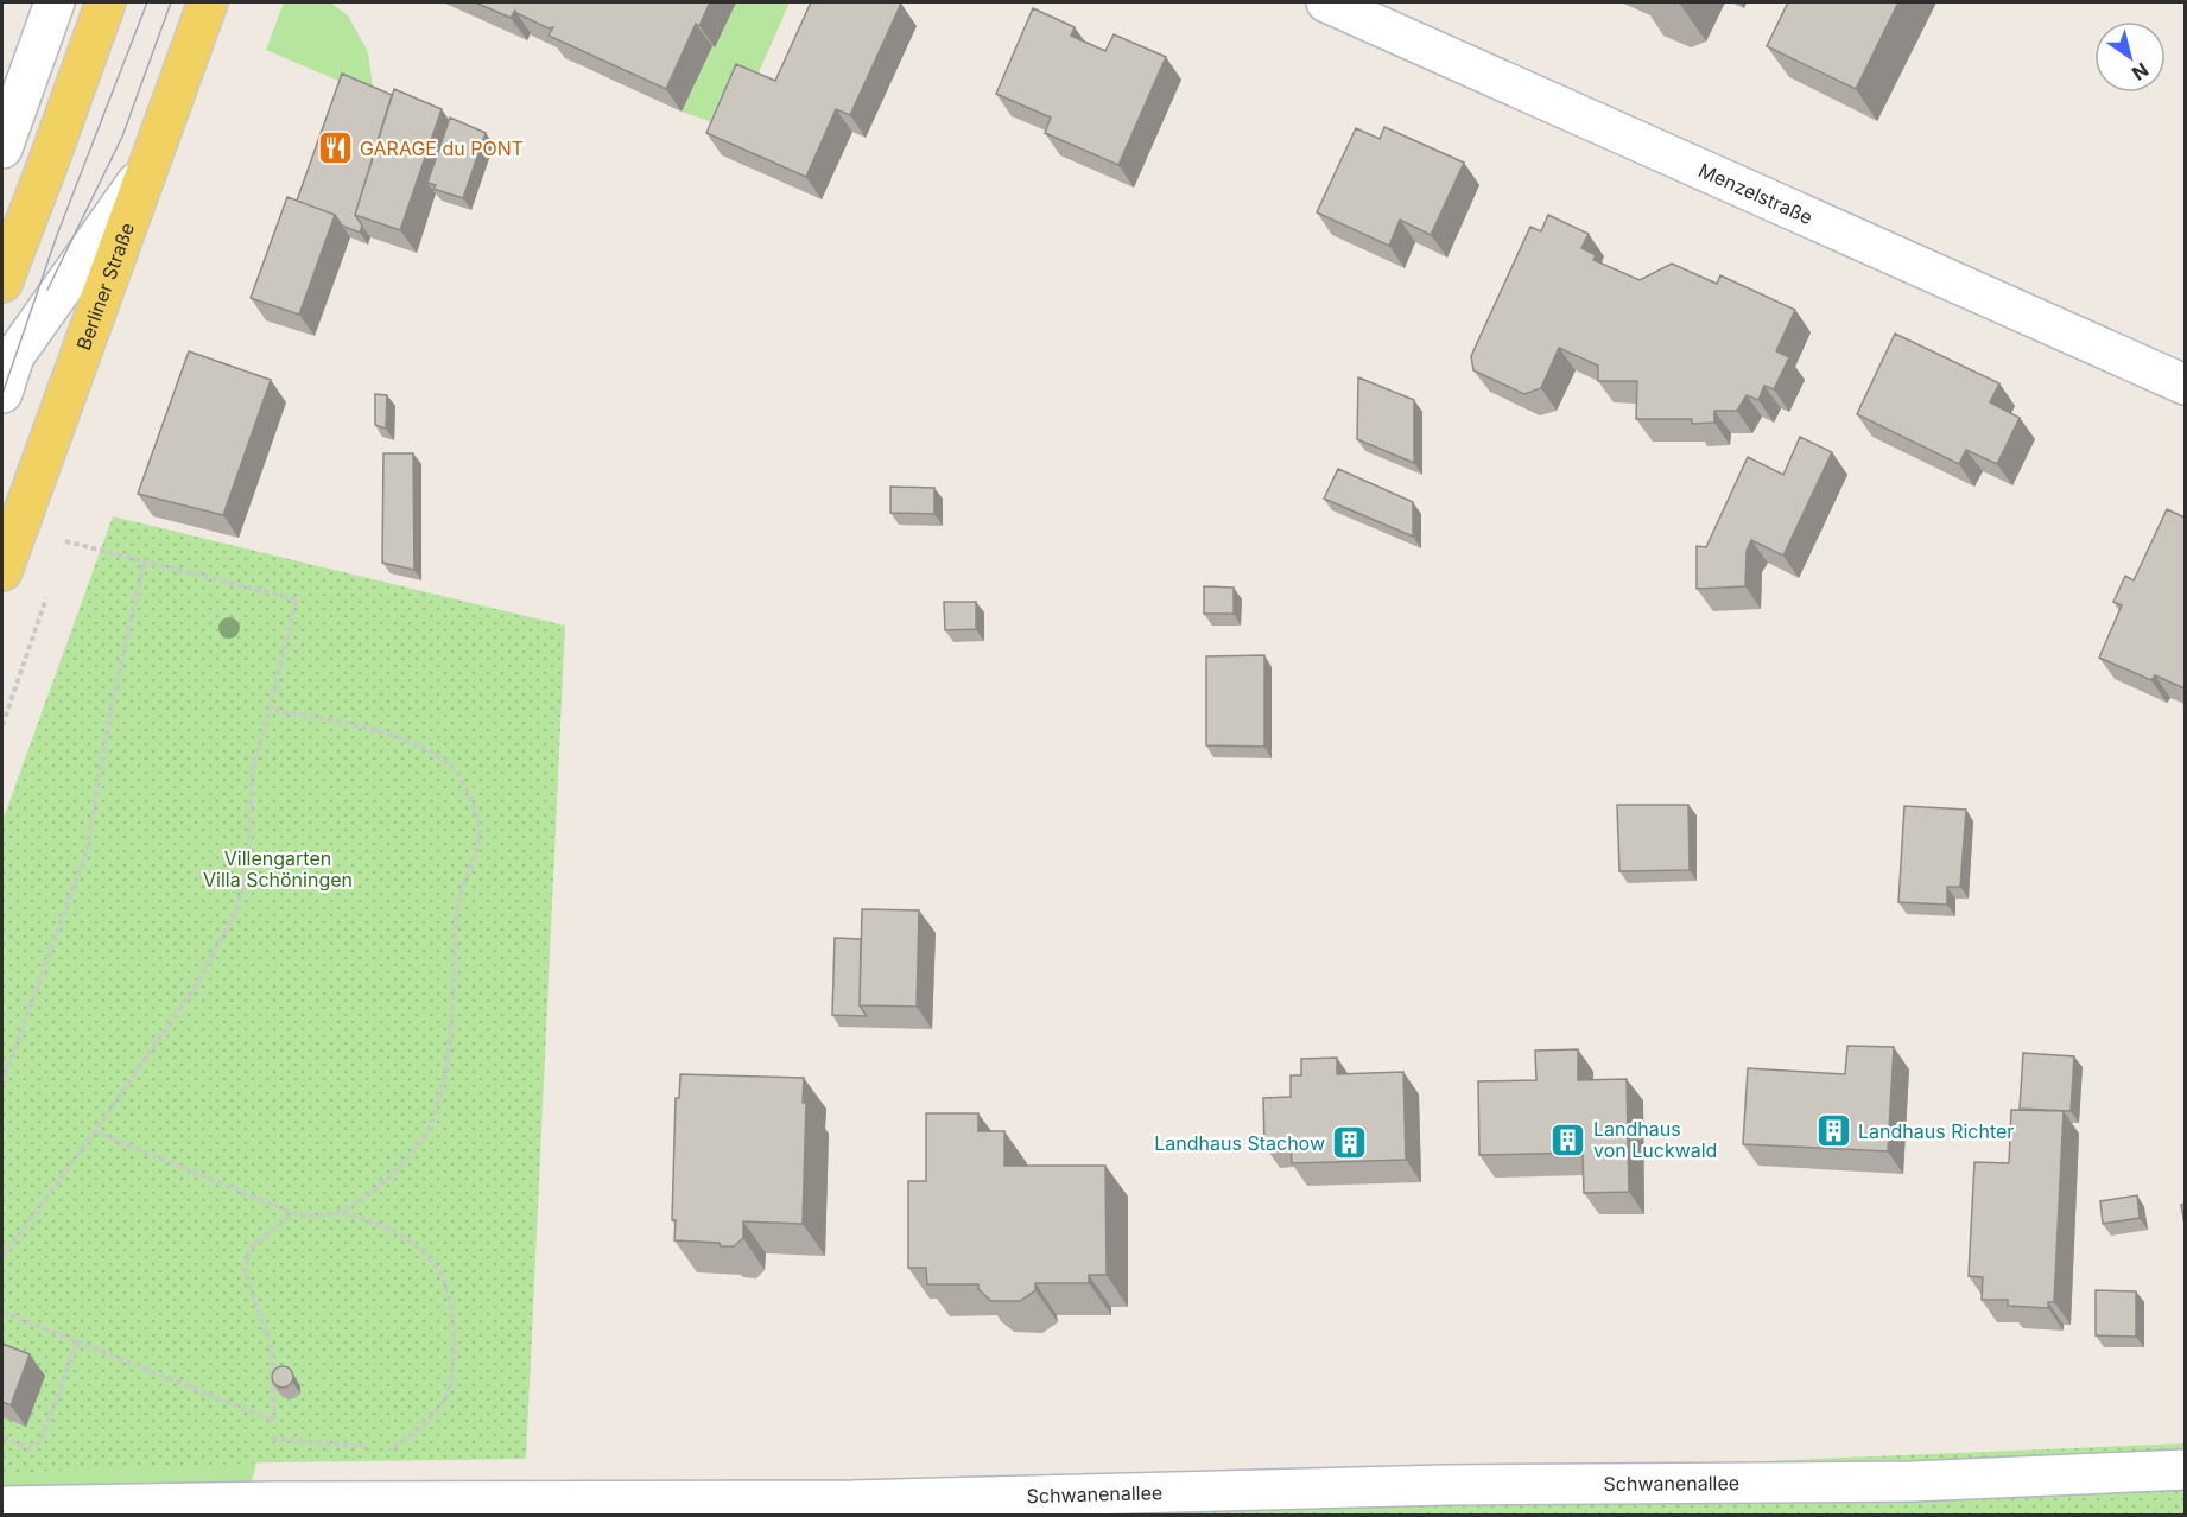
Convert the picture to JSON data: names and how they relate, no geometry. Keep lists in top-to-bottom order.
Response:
{
  "streets": {
    "main road": ["Berliner Straße"],
    "street": ["Menzelstraße", "Schwanenallee"]
  },
  "parks": ["Villengarten Villa Schöningen"],
  "places": {
    "restaurant": ["GARAGE du PONT"],
    "building": ["Landhaus Richter", "Landhaus von Luckwald", "Landhaus Stachow"]
  },
  "north": "bottom right"
}
